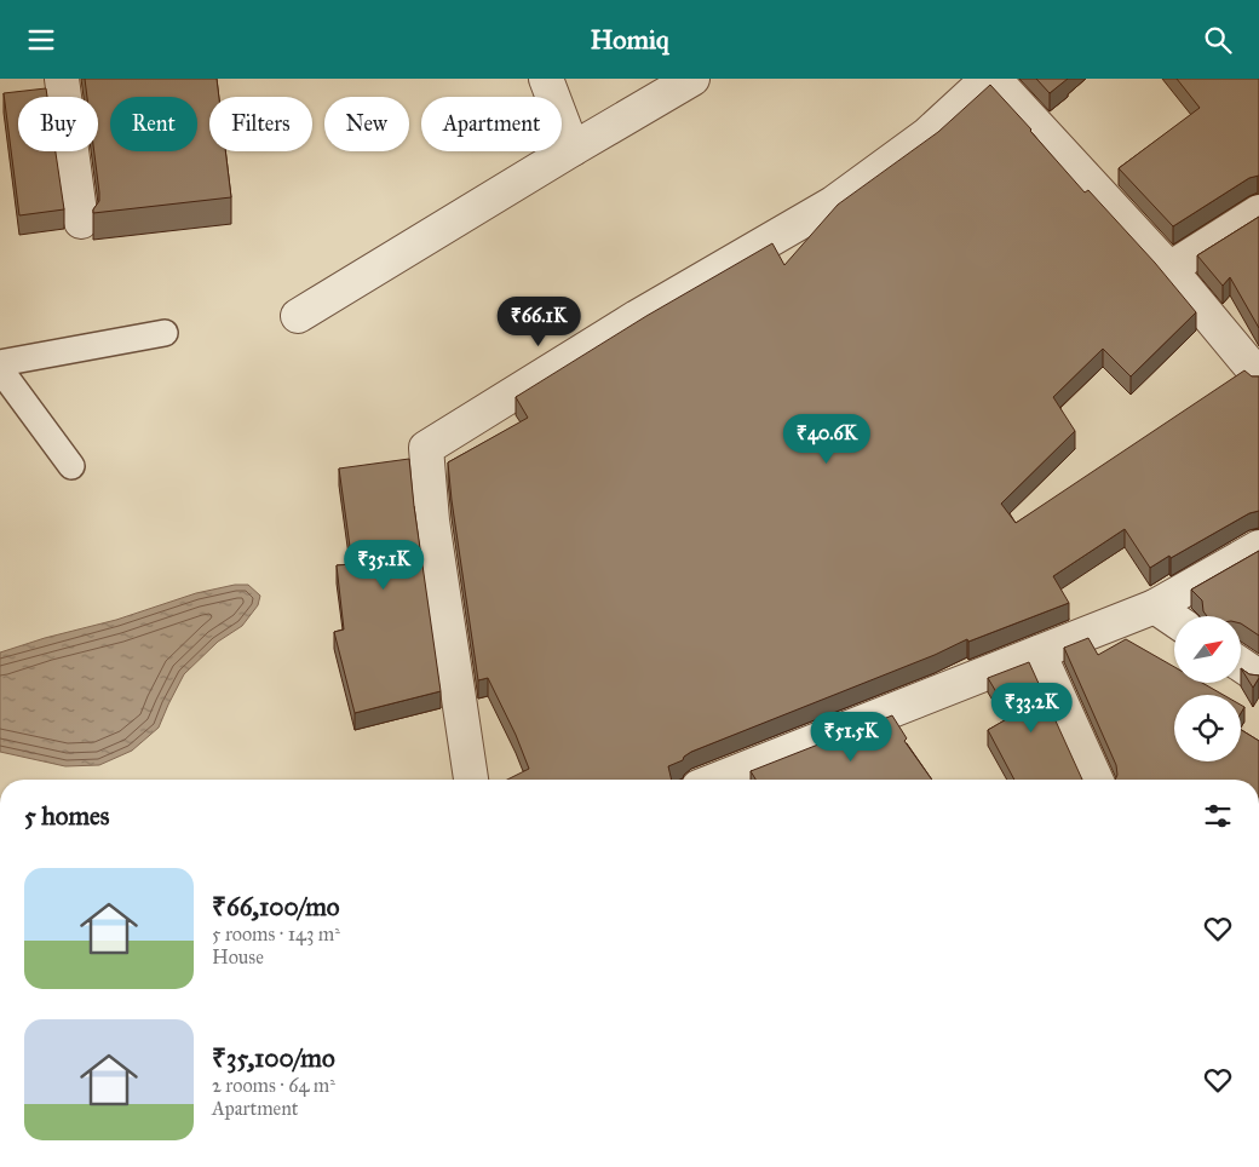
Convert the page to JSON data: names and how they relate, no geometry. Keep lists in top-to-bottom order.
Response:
{
  "north": "top right",
  "page": {
    "header": "Homiq",
    "chip": [
      "Buy",
      "Rent",
      "Filters",
      "New",
      "Apartment"
    ],
    "price": [
      "₹66.1K",
      "₹40.6K",
      "₹35.1K",
      "₹33.2K",
      "₹51.5K"
    ],
    "heading": "5 homes",
    "list": [
      {
        "name": "₹66,100/mo",
        "note": "5 rooms · 143 m² · House"
      },
      {
        "name": "₹35,100/mo",
        "note": "2 rooms · 64 m² · Apartment"
      }
    ]
  }
}
